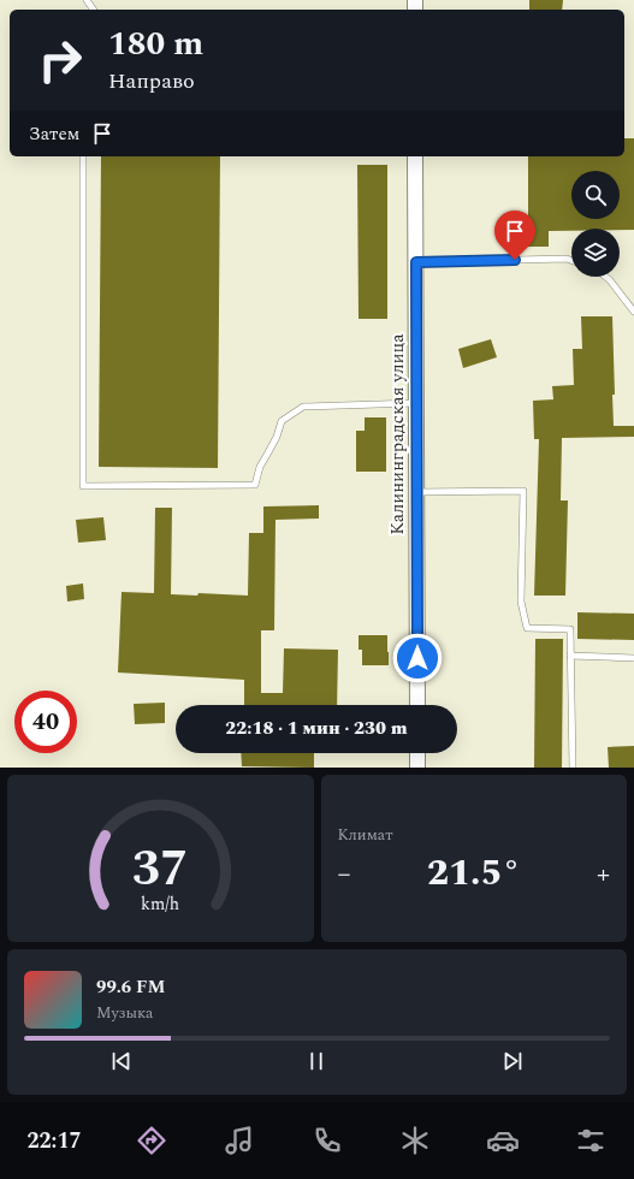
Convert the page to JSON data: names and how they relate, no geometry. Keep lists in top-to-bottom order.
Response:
{
  "streets": {
    "street": ["Калининградская улица"]
  },
  "page": {
    "turn": ["180 m", "Направо"],
    "then": "Затем",
    "limit": "40",
    "trip": "22:18 · 1 мин · 230 m",
    "tile": "Климат",
    "heat": ["−", "21.5°", "+"],
    "song": ["99.6 FM", "Музыка"],
    "tabs": "22:17",
    "gauge": ["37", "km/h"]
  }
}
